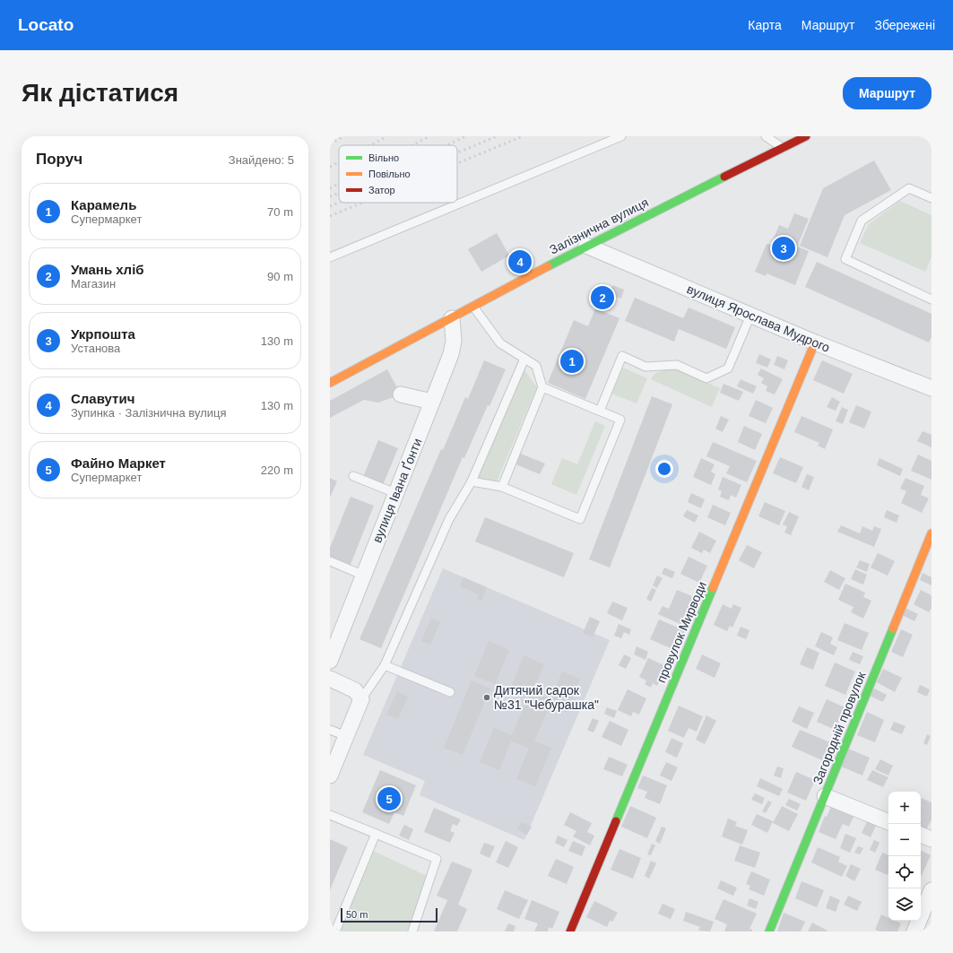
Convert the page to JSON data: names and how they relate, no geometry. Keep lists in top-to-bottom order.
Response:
{
  "streets": {
    "street": [
      "Залізнична вулиця",
      "вулиця Ярослава Мудрого",
      "вулиця Івана Ґонти",
      "провулок Мирводи",
      "Загородній провулок"
    ]
  },
  "crossings": [
    ["Залізнична вулиця", "вулиця Ярослава Мудрого"],
    ["Залізнична вулиця", "вулиця Івана Ґонти"],
    ["вулиця Ярослава Мудрого", "провулок Мирводи"]
  ],
  "places": ["Дитячий садок №31 \"Чебурашка\""],
  "legend": ["Вільно", "Повільно", "Затор"],
  "scale_bar": "50 m",
  "page": {
    "header": "Locato",
    "nav": ["Карта", "Маршрут", "Збережені"],
    "buttons": "Маршрут",
    "title": "Як дістатися",
    "heading": ["Поруч", "Знайдено: 5"],
    "list": [
      {
        "mark": "1",
        "name": "Карамель",
        "note": "Супермаркет",
        "value": "70 m"
      },
      {
        "mark": "2",
        "name": "Умань хліб",
        "note": "Магазин",
        "value": "90 m"
      },
      {
        "mark": "3",
        "name": "Укрпошта",
        "note": "Установа",
        "value": "130 m"
      },
      {
        "mark": "4",
        "name": "Славутич",
        "note": "Зупинка · Залізнична вулиця",
        "value": "130 m"
      },
      {
        "mark": "5",
        "name": "Файно Маркет",
        "note": "Супермаркет",
        "value": "220 m"
      }
    ],
    "pins": [
      "3",
      "4",
      "2",
      "1",
      "5"
    ],
    "map_buttons": ["+", "−"],
    "scale": "50 m"
  }
}
